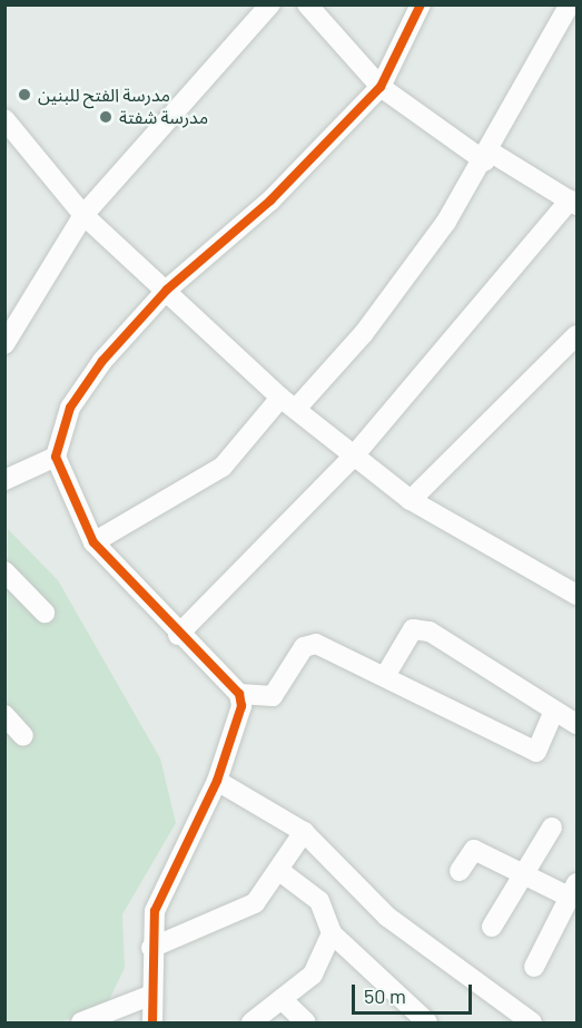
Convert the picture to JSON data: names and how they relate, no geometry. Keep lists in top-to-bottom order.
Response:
{
  "places": ["مدرسة الفتح للبنين", "مدرسة شفتة"],
  "scale_bar": "50 m"
}
